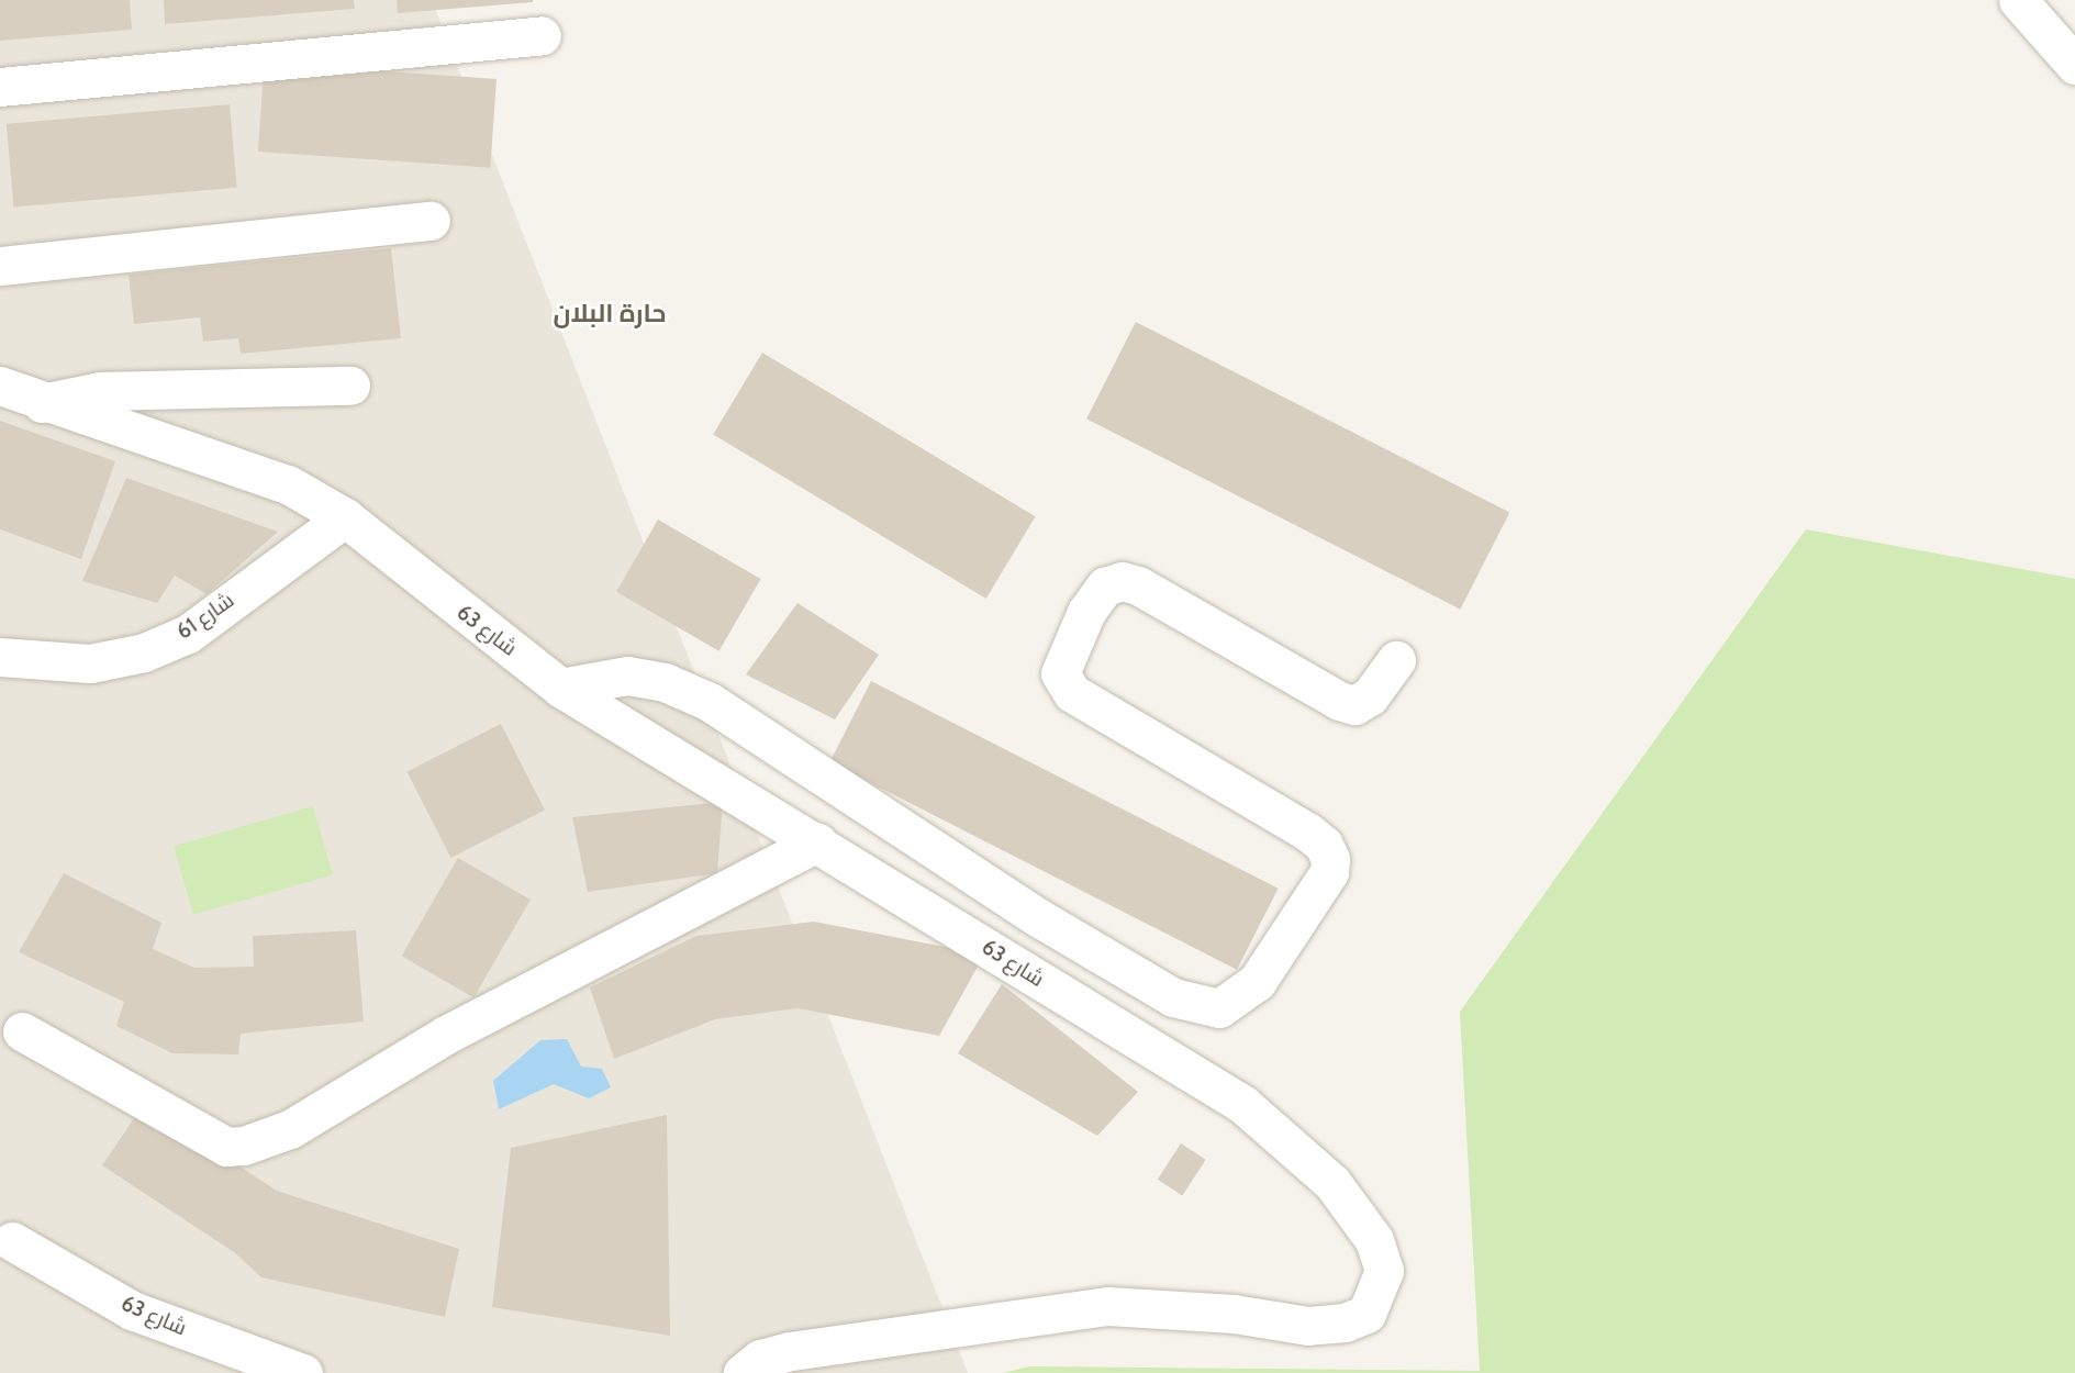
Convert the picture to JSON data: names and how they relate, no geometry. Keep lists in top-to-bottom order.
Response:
{
  "streets": {
    "street": ["شارع 61", "شارع 63"]
  },
  "crossings": [
    ["شارع 61", "شارع 63"]
  ],
  "districts": ["حارة البلان"]
}
